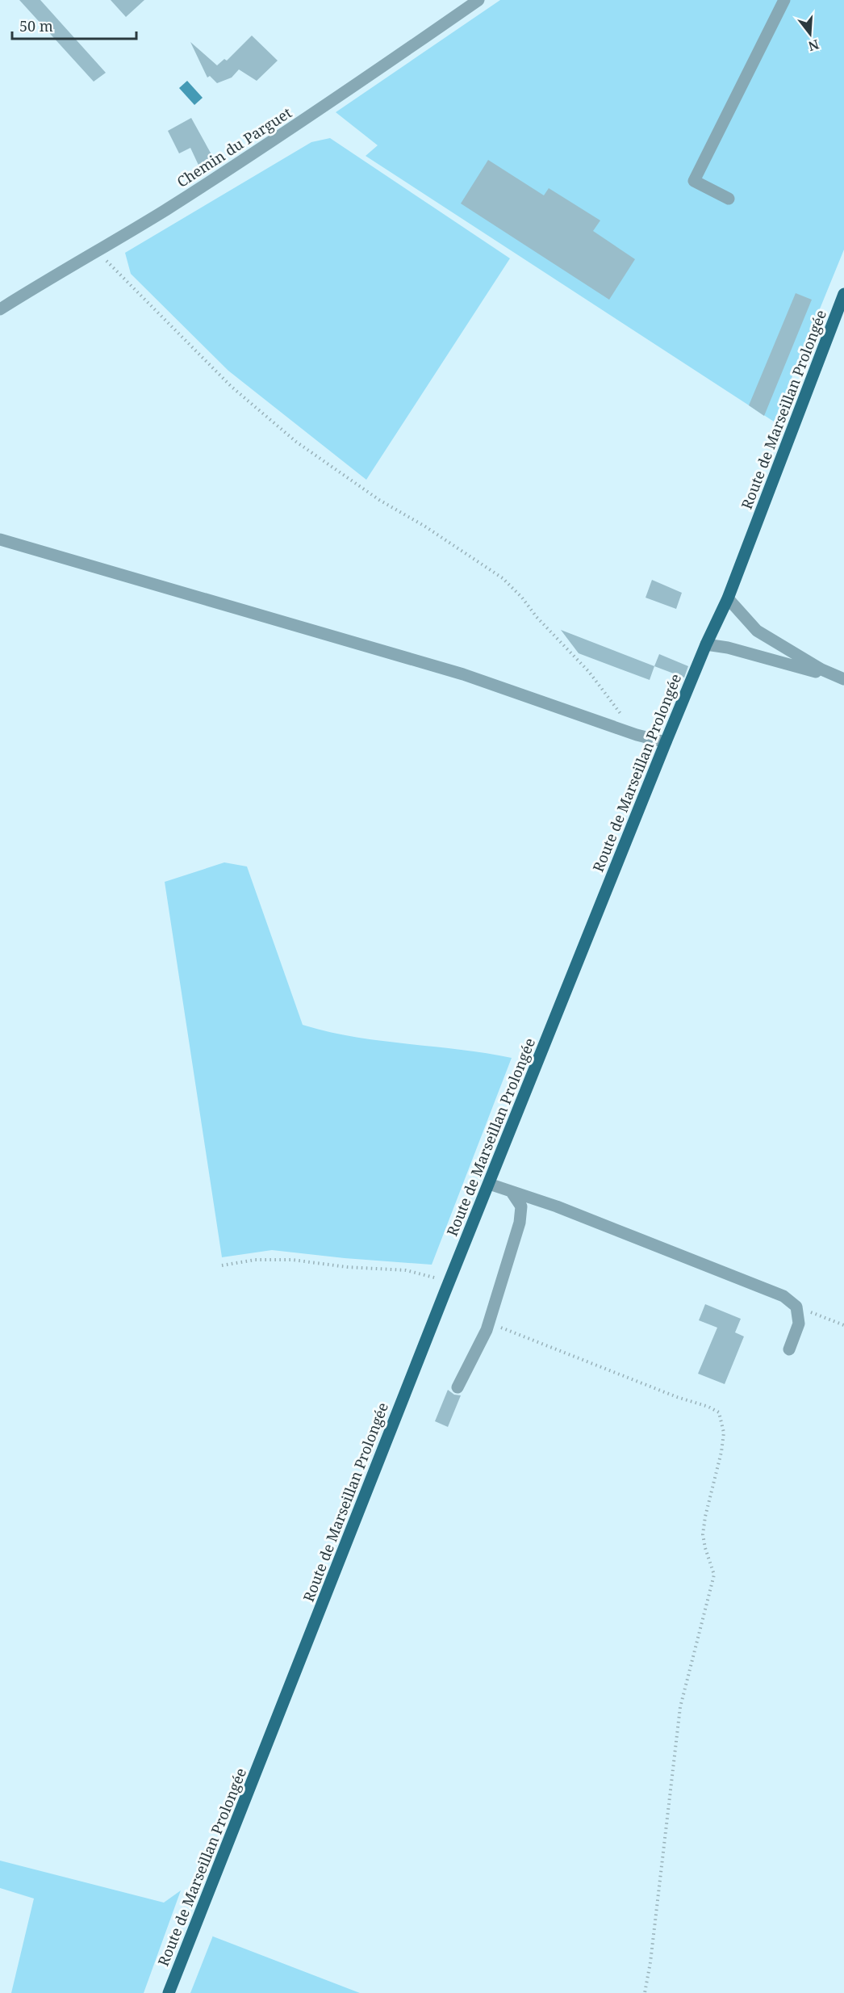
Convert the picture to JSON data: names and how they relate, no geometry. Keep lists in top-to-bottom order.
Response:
{
  "streets": {
    "main road": ["Route de Marseillan Prolongée"],
    "street": ["Chemin du Parguet"]
  },
  "scale_bar": "50 m",
  "north": "bottom"
}
